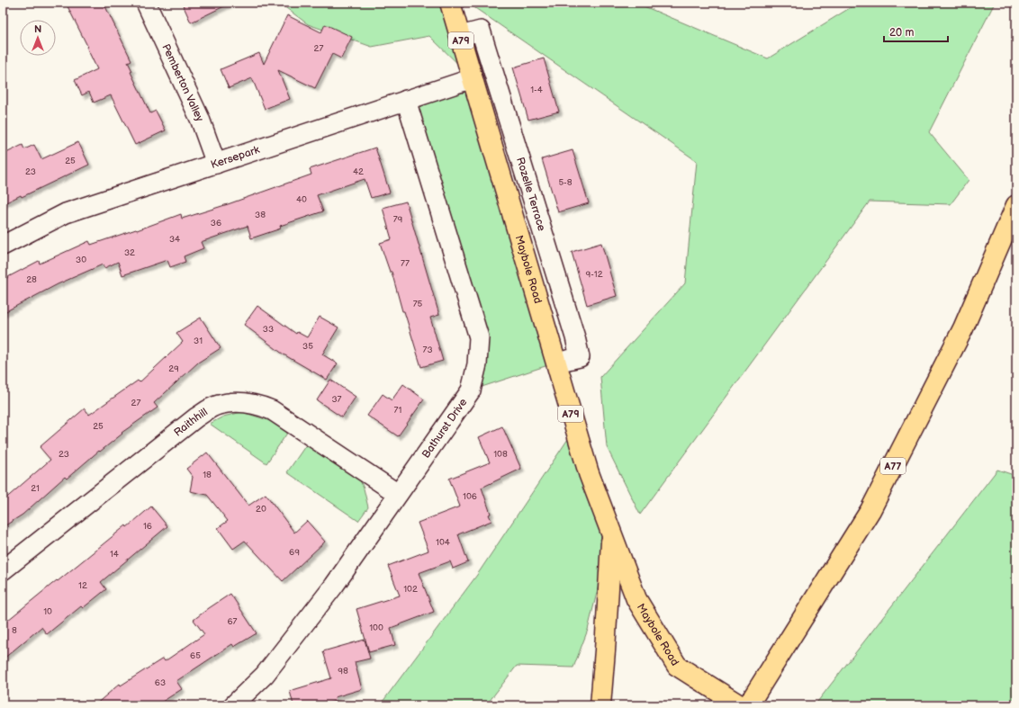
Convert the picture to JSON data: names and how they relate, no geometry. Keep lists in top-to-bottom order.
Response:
{
  "streets": {
    "main road": ["A79", "Maybole Road", "A77"],
    "street": [
      "Pemberton Valley",
      "Kersepark",
      "Rozelle Terrace",
      "Raithhill",
      "Bathurst Drive"
    ]
  },
  "crossings": [
    ["Pemberton Valley", "Kersepark"],
    ["Kersepark", "Maybole Road"],
    ["Kersepark", "Bathurst Drive"],
    ["Rozelle Terrace", "Maybole Road"],
    ["Raithhill", "Bathurst Drive"]
  ],
  "house_numbers": [
    "27",
    "1-4",
    "25",
    "23",
    "42",
    "5-8",
    "40",
    "38",
    "79",
    "36",
    "34",
    "32",
    "30",
    "77",
    "9-12",
    "28",
    "75",
    "33",
    "31",
    "35",
    "73",
    "29",
    "37",
    "27",
    "71",
    "25",
    "23",
    "108",
    "18",
    "21",
    "106",
    "20",
    "16",
    "104",
    "69",
    "14",
    "12",
    "102",
    "10",
    "67",
    "100",
    "8",
    "65",
    "98",
    "63"
  ],
  "scale_bar": "20 m",
  "north": "top"
}
